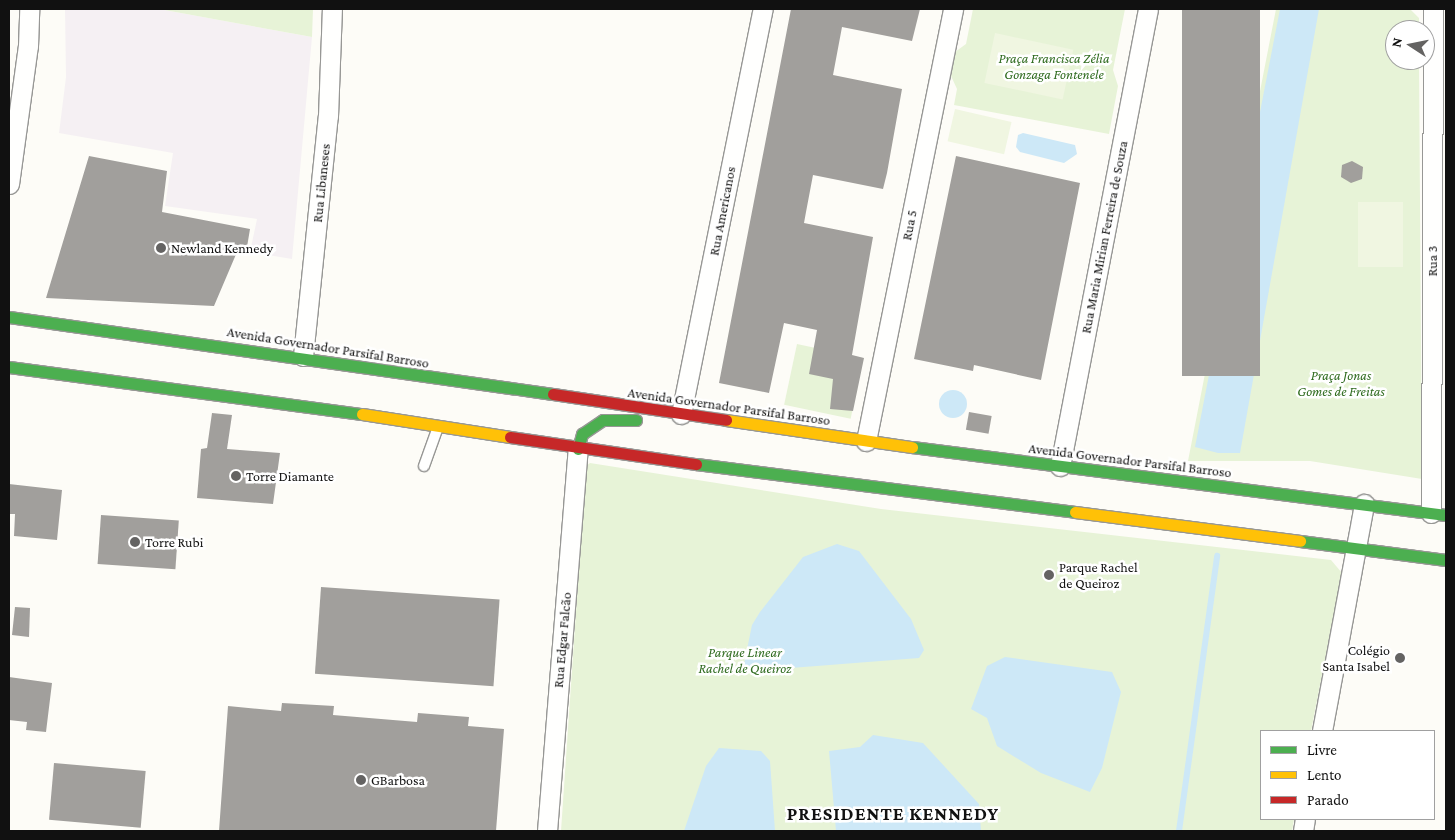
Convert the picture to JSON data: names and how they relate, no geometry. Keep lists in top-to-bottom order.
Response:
{
  "streets": {
    "main road": ["Avenida Governador Parsifal Barroso"],
    "street": [
      "Rua Libaneses",
      "Rua Americanos",
      "Rua 5",
      "Rua Maria Mirian Ferreira de Souza",
      "Rua 3",
      "Rua Edgar Falcão"
    ]
  },
  "crossings": [
    ["Rua Libaneses", "Avenida Governador Parsifal Barroso"],
    ["Rua Americanos", "Avenida Governador Parsifal Barroso"],
    ["Rua 5", "Avenida Governador Parsifal Barroso"],
    ["Rua Maria Mirian Ferreira de Souza", "Avenida Governador Parsifal Barroso"],
    ["Rua 3", "Avenida Governador Parsifal Barroso"]
  ],
  "districts": ["PRESIDENTE KENNEDY"],
  "parks": ["Praça Francisca Zélia Gonzaga Fontenele", "Praça Jonas Gomes de Freitas", "Parque Linear Rachel de Queiroz"],
  "places": [
    "Newland Kennedy",
    "Torre Diamante",
    "Torre Rubi",
    "Parque Rachel de Queiroz",
    "Colégio Santa Isabel",
    "GBarbosa"
  ],
  "legend": ["Livre", "Lento", "Parado"],
  "north": "left"
}
